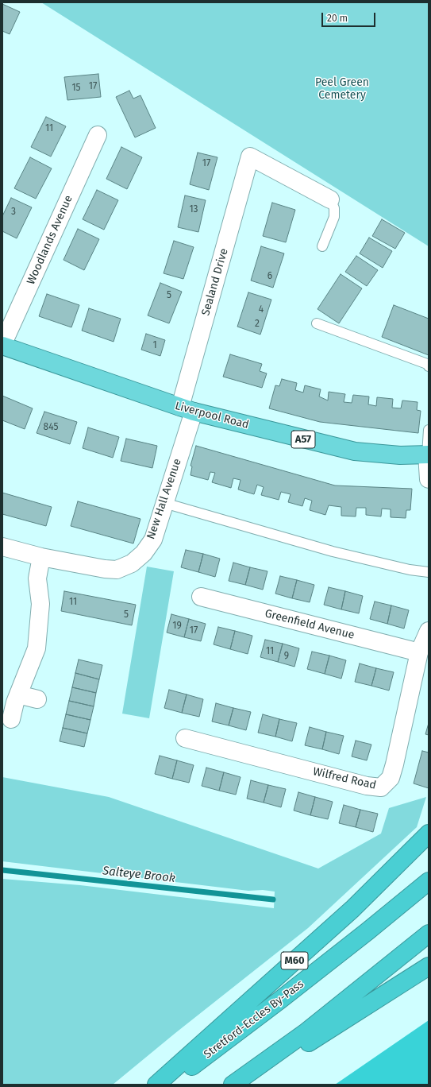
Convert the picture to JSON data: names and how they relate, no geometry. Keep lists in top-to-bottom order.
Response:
{
  "streets": {
    "highway": [
      "Liverpool Road",
      "A57",
      "M60",
      "Stretford-Eccles By-Pass"
    ],
    "street": [
      "Woodlands Avenue",
      "Sealand Drive",
      "New Hall Avenue",
      "Greenfield Avenue",
      "Wilfred Road"
    ]
  },
  "crossings": [
    ["Woodlands Avenue", "Liverpool Road"],
    ["Sealand Drive", "Liverpool Road"],
    ["Sealand Drive", "New Hall Avenue"],
    ["Liverpool Road", "New Hall Avenue"],
    ["Greenfield Avenue", "Wilfred Road"]
  ],
  "water": ["Salteye Brook"],
  "parks": ["Peel Green Cemetery"],
  "house_numbers": [
    "17",
    "15",
    "11",
    "17",
    "13",
    "3",
    "6",
    "5",
    "4",
    "2",
    "1",
    "845",
    "11",
    "5",
    "19",
    "17",
    "11",
    "9"
  ],
  "scale_bar": "20 m"
}
